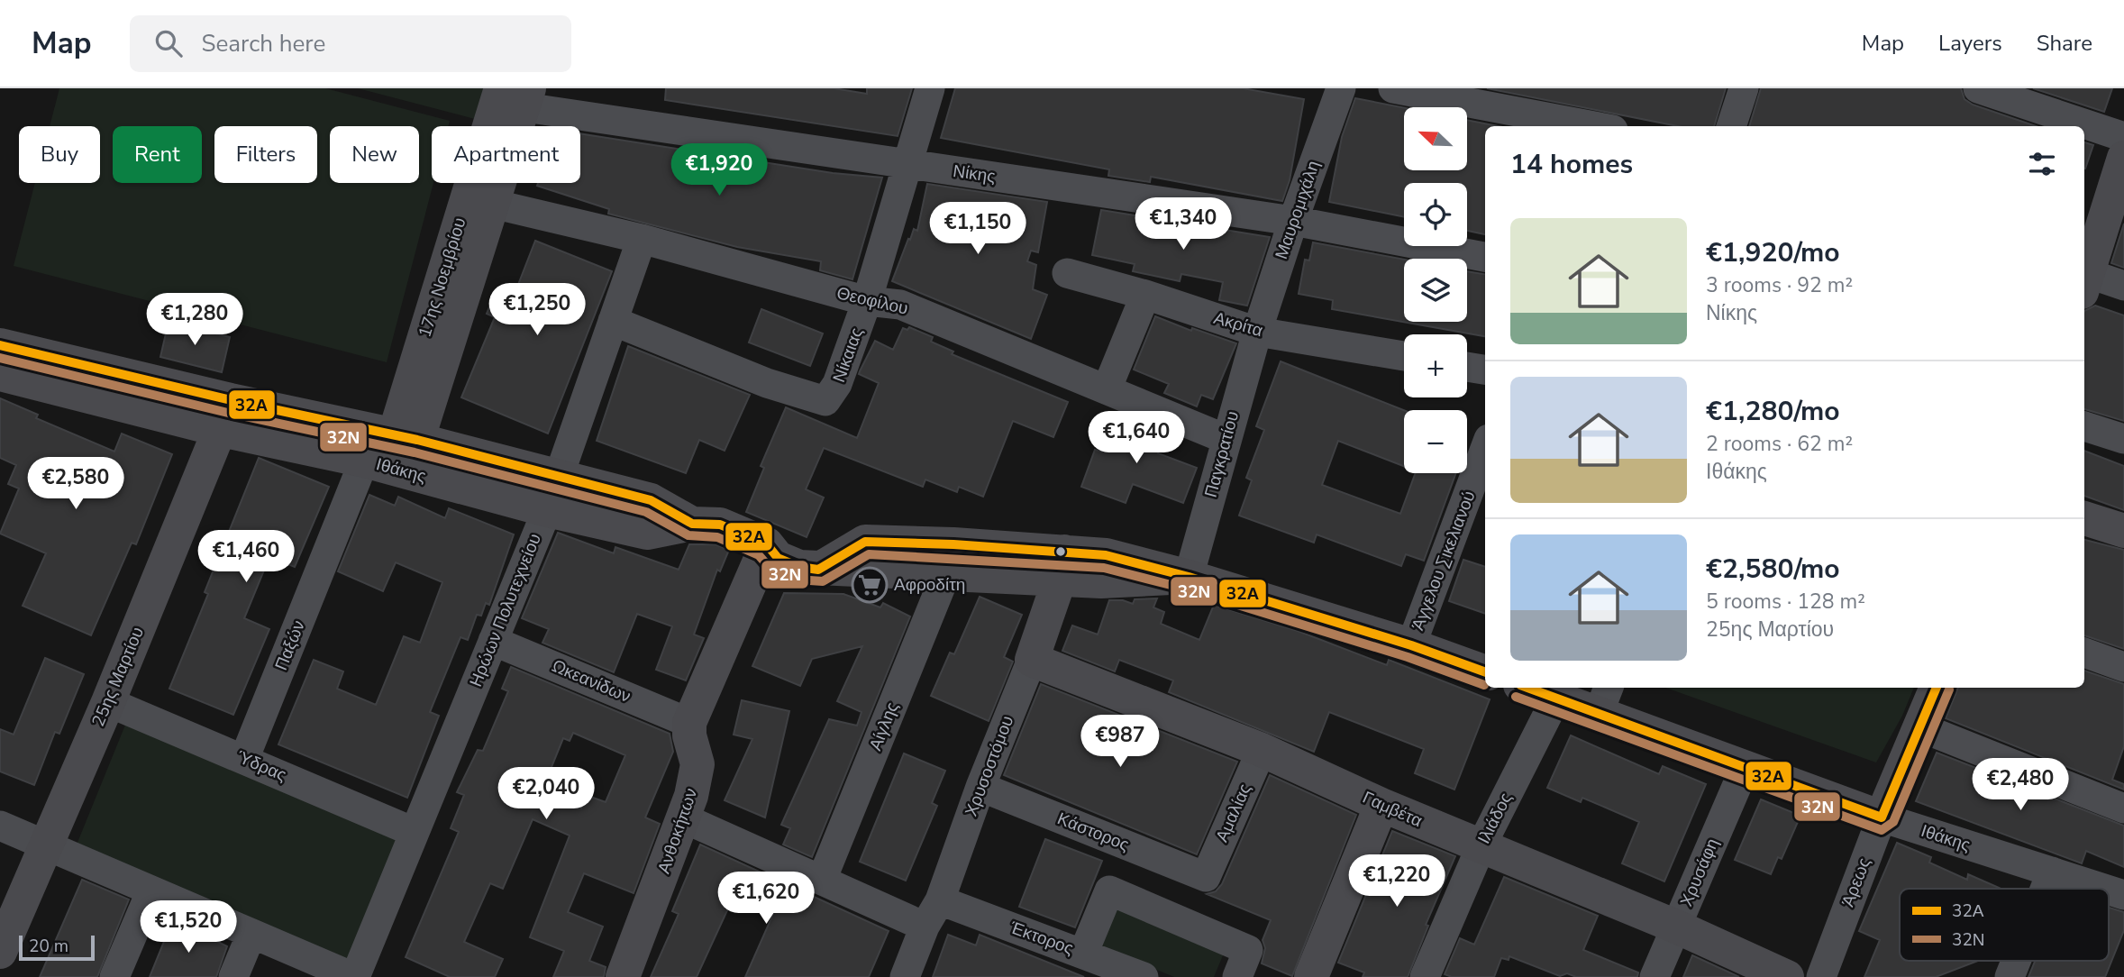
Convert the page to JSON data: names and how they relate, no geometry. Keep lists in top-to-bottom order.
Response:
{
  "streets": {
    "street": [
      "Νίκης",
      "Μαυρομιχάλη",
      "17ης Νοεμβρίου",
      "Θεοφίλου",
      "Ακρίτα",
      "Νίκαιας",
      "Παγκρατίου",
      "Ιθάκης",
      "Άγγελου Σικελιανού",
      "Ηρώων Πολυτεχνείου",
      "Παξών",
      "25ης Μαρτίου",
      "Ωκεανίδων",
      "Αίγλης",
      "Ύδρας",
      "Χρυσοστόμου",
      "Γαμβέτα",
      "Αμαλίας",
      "Ιλιάδος",
      "Ανθοκήπων",
      "Κάστορος",
      "Χρυσάφη",
      "Άρεως",
      "Έκτορος"
    ]
  },
  "crossings": [
    ["Νίκης", "Μαυρομιχάλη"],
    ["Νίκης", "17ης Νοεμβρίου"],
    ["Νίκης", "Νίκαιας"],
    ["Μαυρομιχάλη", "Ακρίτα"],
    ["Μαυρομιχάλη", "Παγκρατίου"],
    ["17ης Νοεμβρίου", "Θεοφίλου"],
    ["17ης Νοεμβρίου", "Ιθάκης"],
    ["17ης Νοεμβρίου", "Παξών"],
    ["Θεοφίλου", "Νίκαιας"],
    ["Θεοφίλου", "Παγκρατίου"],
    ["Θεοφίλου", "Ηρώων Πολυτεχνείου"],
    ["Ακρίτα", "Παγκρατίου"],
    ["Νίκαιας", "Ηρώων Πολυτεχνείου"],
    ["Παγκρατίου", "Ιθάκης"],
    ["Ιθάκης", "Άγγελου Σικελιανού"],
    ["Ιθάκης", "Ηρώων Πολυτεχνείου"],
    ["Ιθάκης", "Παξών"],
    ["Ιθάκης", "25ης Μαρτίου"],
    ["Ιθάκης", "Αίγλης"],
    ["Ιθάκης", "Χρυσοστόμου"],
    ["Ιθάκης", "Ιλιάδος"],
    ["Ιθάκης", "Χρυσάφη"],
    ["Ιθάκης", "Άρεως"],
    ["Ηρώων Πολυτεχνείου", "Ωκεανίδων"],
    ["Ηρώων Πολυτεχνείου", "Ύδρας"],
    ["Παξών", "Ύδρας"],
    ["25ης Μαρτίου", "Ύδρας"],
    ["Ωκεανίδων", "Ανθοκήπων"],
    ["Χρυσοστόμου", "Γαμβέτα"],
    ["Χρυσοστόμου", "Κάστορος"],
    ["Χρυσοστόμου", "Έκτορος"],
    ["Γαμβέτα", "Αμαλίας"],
    ["Γαμβέτα", "Ιλιάδος"],
    ["Γαμβέτα", "Χρυσάφη"],
    ["Αμαλίας", "Κάστορος"]
  ],
  "places": {
    "supermarket": ["Αφροδίτη"]
  },
  "lines": ["transit line 32Α", "transit line 32Ν"],
  "legend": ["32Α", "32Ν"],
  "scale_bar": "20 m",
  "north": "top left",
  "page": {
    "header": "Map",
    "search": "Search here",
    "nav": ["Map", "Layers", "Share"],
    "map_buttons": ["+", "−"],
    "chip": [
      "Buy",
      "Rent",
      "Filters",
      "New",
      "Apartment"
    ],
    "heading": "14 homes",
    "price": [
      "€1,920",
      "€1,340",
      "€1,150",
      "€1,250",
      "€1,280",
      "€1,640",
      "€2,580",
      "€1,460",
      "€987",
      "€2,480",
      "€2,040",
      "€1,220",
      "€1,620",
      "€1,520"
    ],
    "list": [
      {
        "name": "€1,920/mo",
        "note": "3 rooms · 92 m² · Νίκης"
      },
      {
        "name": "€1,280/mo",
        "note": "2 rooms · 62 m² · Ιθάκης"
      },
      {
        "name": "€2,580/mo",
        "note": "5 rooms · 128 m² · 25ης Μαρτίου"
      }
    ],
    "scale": "20 m"
  }
}
